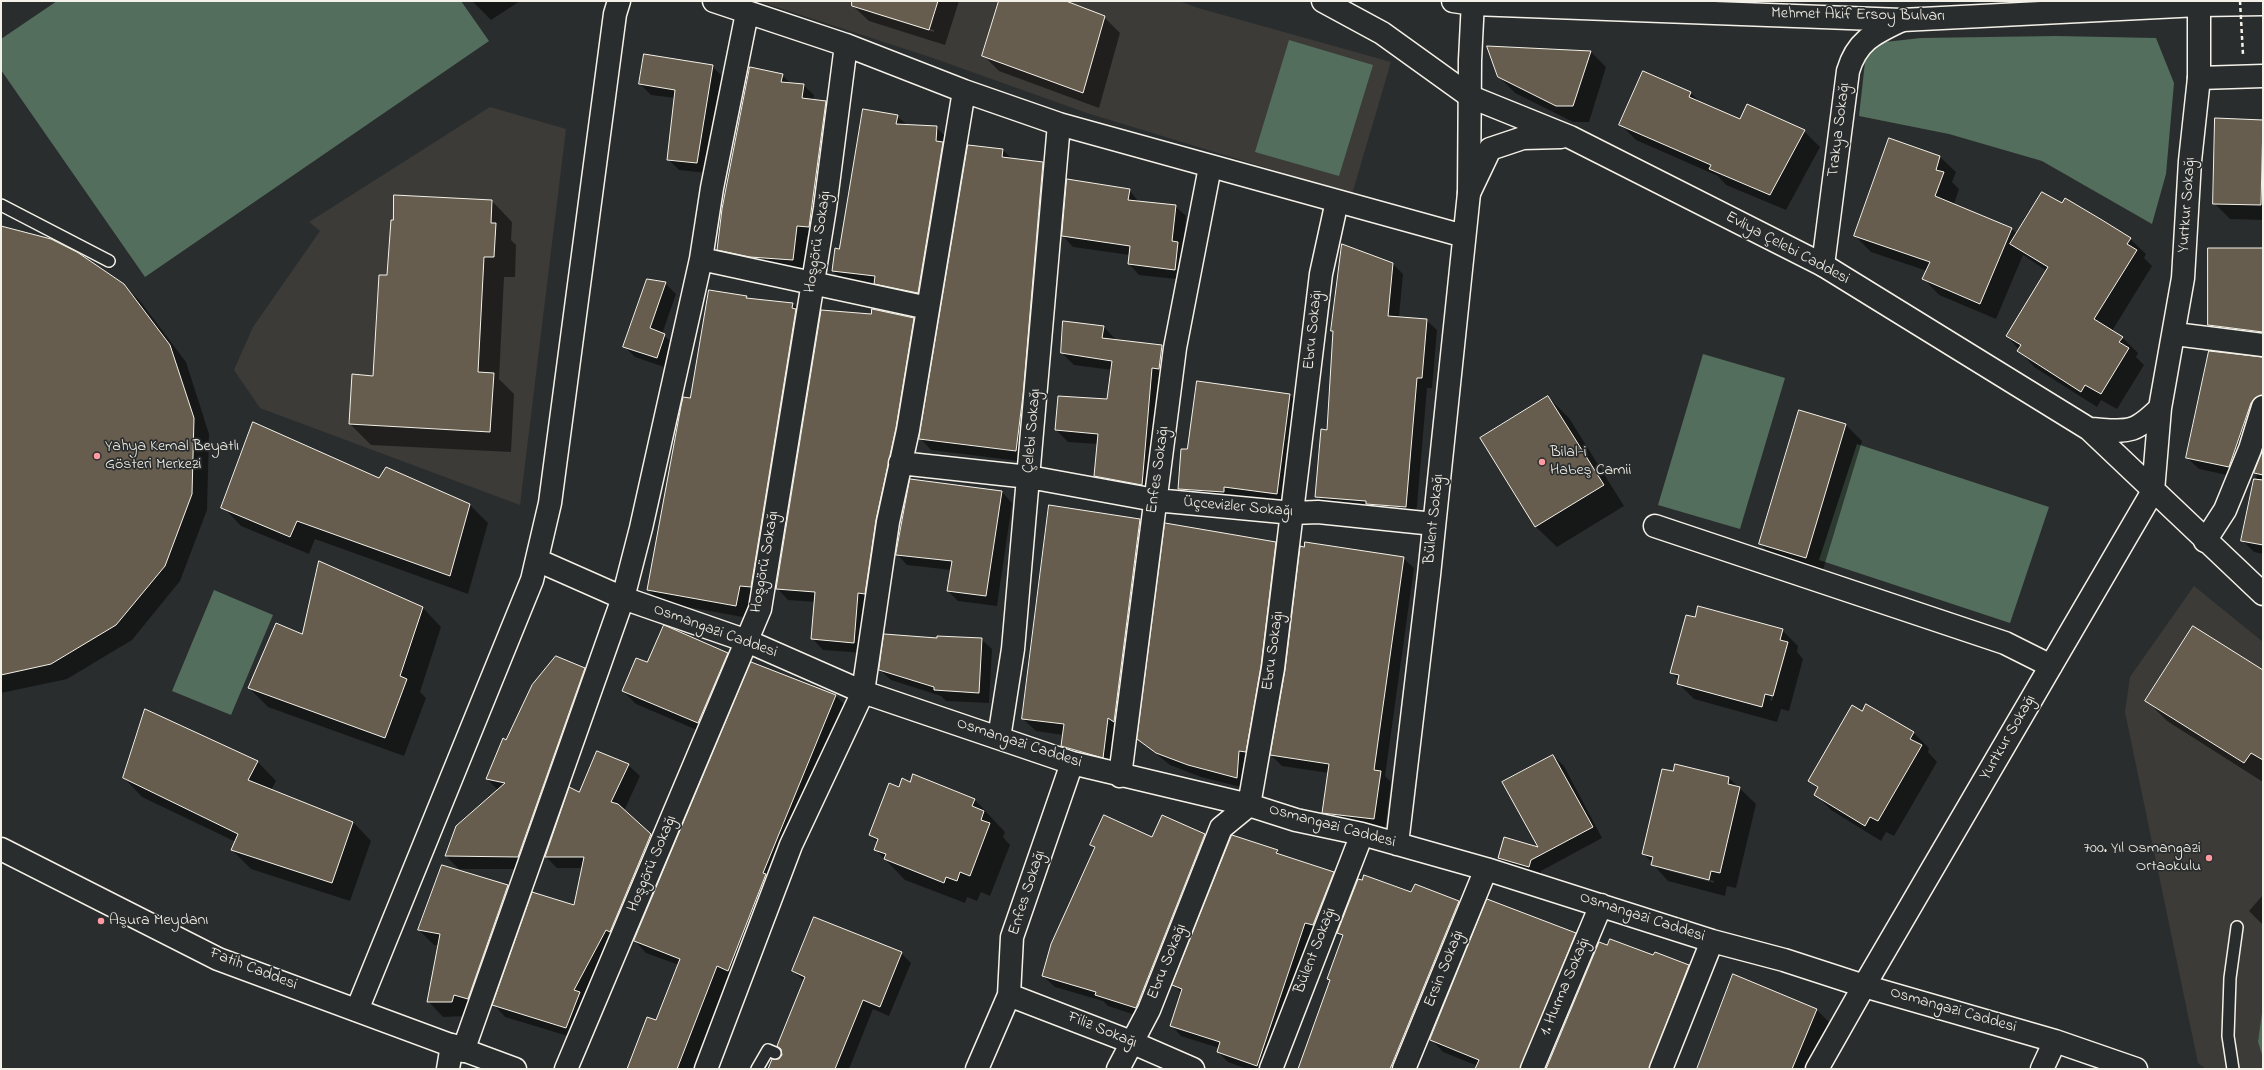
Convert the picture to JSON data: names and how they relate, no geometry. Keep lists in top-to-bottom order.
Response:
{
  "streets": {
    "street": [
      "Mehmet Akif Ersoy Bulvarı",
      "Trakya Sokağı",
      "Yurtkur Sokağı",
      "Hoşgörü Sokağı",
      "Evliya Çelebi Caddesi",
      "Ebru Sokağı",
      "Çelebi Sokağı",
      "Enfes Sokağı",
      "Üçcevizler Sokağı",
      "Bülent Sokağı",
      "Osmangazi Caddesi",
      "Ersin Sokağı",
      "Fatih Caddesi",
      "1. Hurma Sokağı",
      "Filiz Sokağı"
    ]
  },
  "crossings": [
    ["Mehmet Akif Ersoy Bulvarı", "Trakya Sokağı"],
    ["Mehmet Akif Ersoy Bulvarı", "Yurtkur Sokağı"],
    ["Trakya Sokağı", "Evliya Çelebi Caddesi"],
    ["Yurtkur Sokağı", "Evliya Çelebi Caddesi"],
    ["Yurtkur Sokağı", "Osmangazi Caddesi"],
    ["Hoşgörü Sokağı", "Osmangazi Caddesi"],
    ["Ebru Sokağı", "Üçcevizler Sokağı"],
    ["Ebru Sokağı", "Osmangazi Caddesi"],
    ["Ebru Sokağı", "Filiz Sokağı"],
    ["Çelebi Sokağı", "Üçcevizler Sokağı"],
    ["Çelebi Sokağı", "Osmangazi Caddesi"],
    ["Enfes Sokağı", "Üçcevizler Sokağı"],
    ["Enfes Sokağı", "Osmangazi Caddesi"],
    ["Enfes Sokağı", "Filiz Sokağı"],
    ["Üçcevizler Sokağı", "Bülent Sokağı"],
    ["Bülent Sokağı", "Osmangazi Caddesi"],
    ["Osmangazi Caddesi", "Ersin Sokağı"],
    ["Osmangazi Caddesi", "1. Hurma Sokağı"]
  ],
  "places": [
    "Yahya Kemal Beyatlı Gösteri Merkezi",
    "Bilal-i Habeş Camii",
    "700. Yıl Osmangazi Ortaokulu",
    "Aşura Meydanı"
  ]
}
